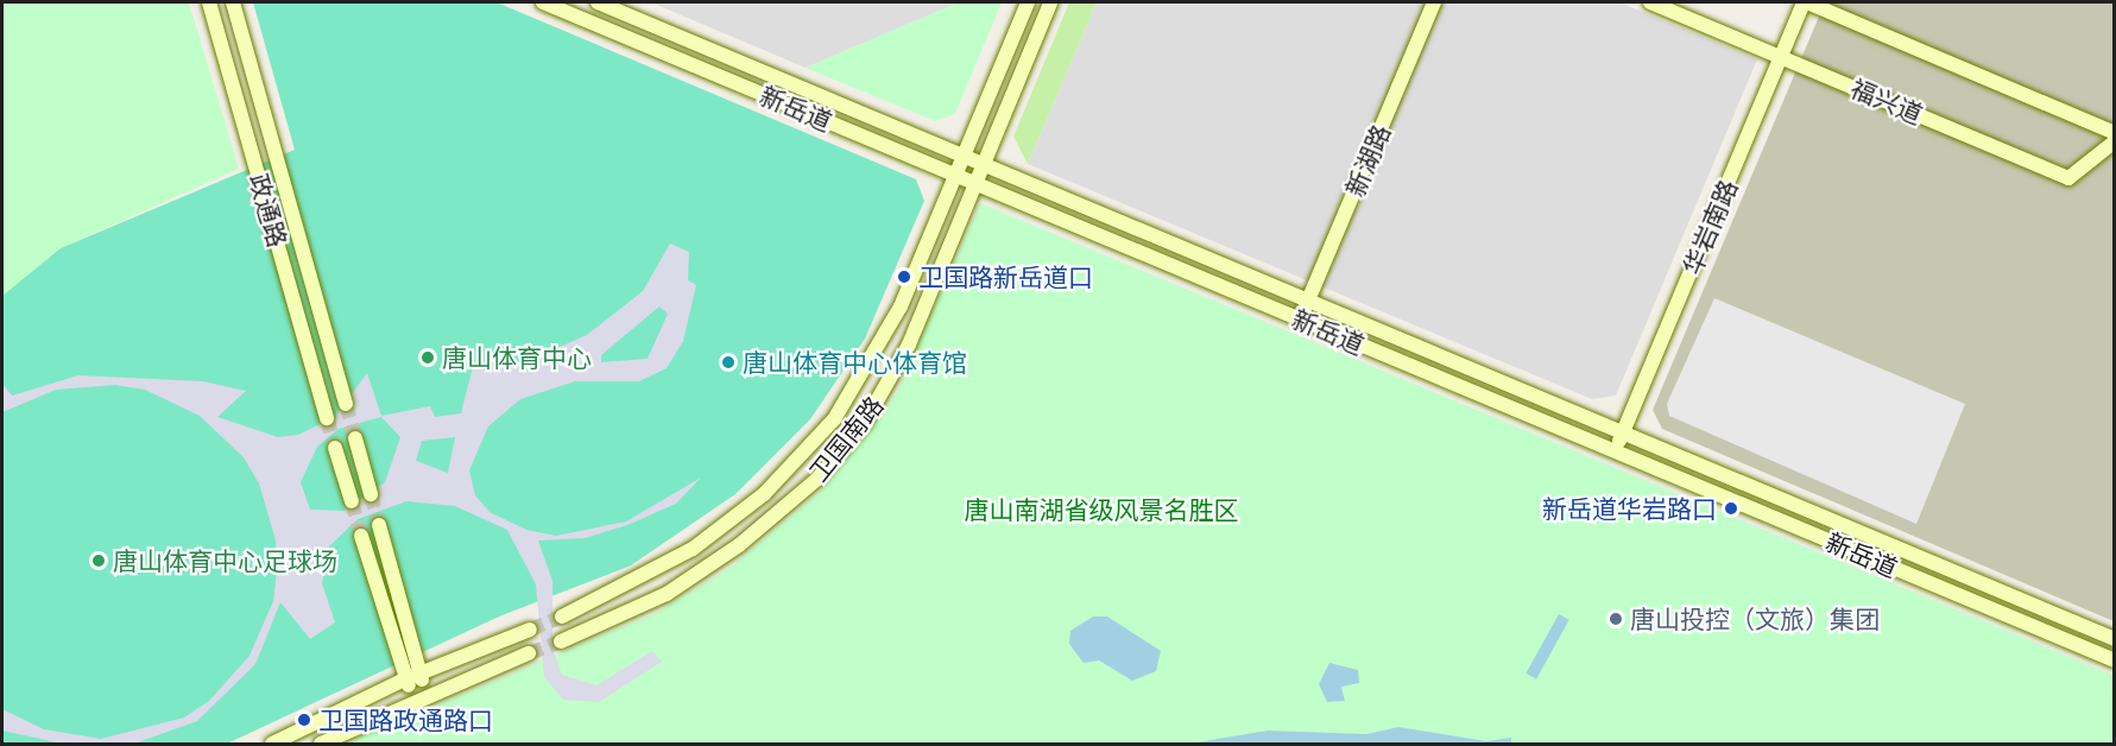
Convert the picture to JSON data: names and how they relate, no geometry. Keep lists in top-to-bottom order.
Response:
{
  "streets": {
    "main road": [
      "福兴道",
      "新岳道",
      "新湖路",
      "政通路",
      "华岩南路",
      "卫国南路"
    ]
  },
  "crossings": [
    ["福兴道", "华岩南路"],
    ["新岳道", "新湖路"],
    ["新岳道", "华岩南路"],
    ["新岳道", "卫国南路"]
  ],
  "parks": ["唐山南湖省级风景名胜区"],
  "places": [
    "卫国路新岳道口",
    "唐山体育中心",
    "唐山体育中心体育馆",
    "新岳道华岩路口",
    "唐山体育中心足球场",
    "唐山投控（文旅）集团",
    "卫国路政通路口"
  ]
}
